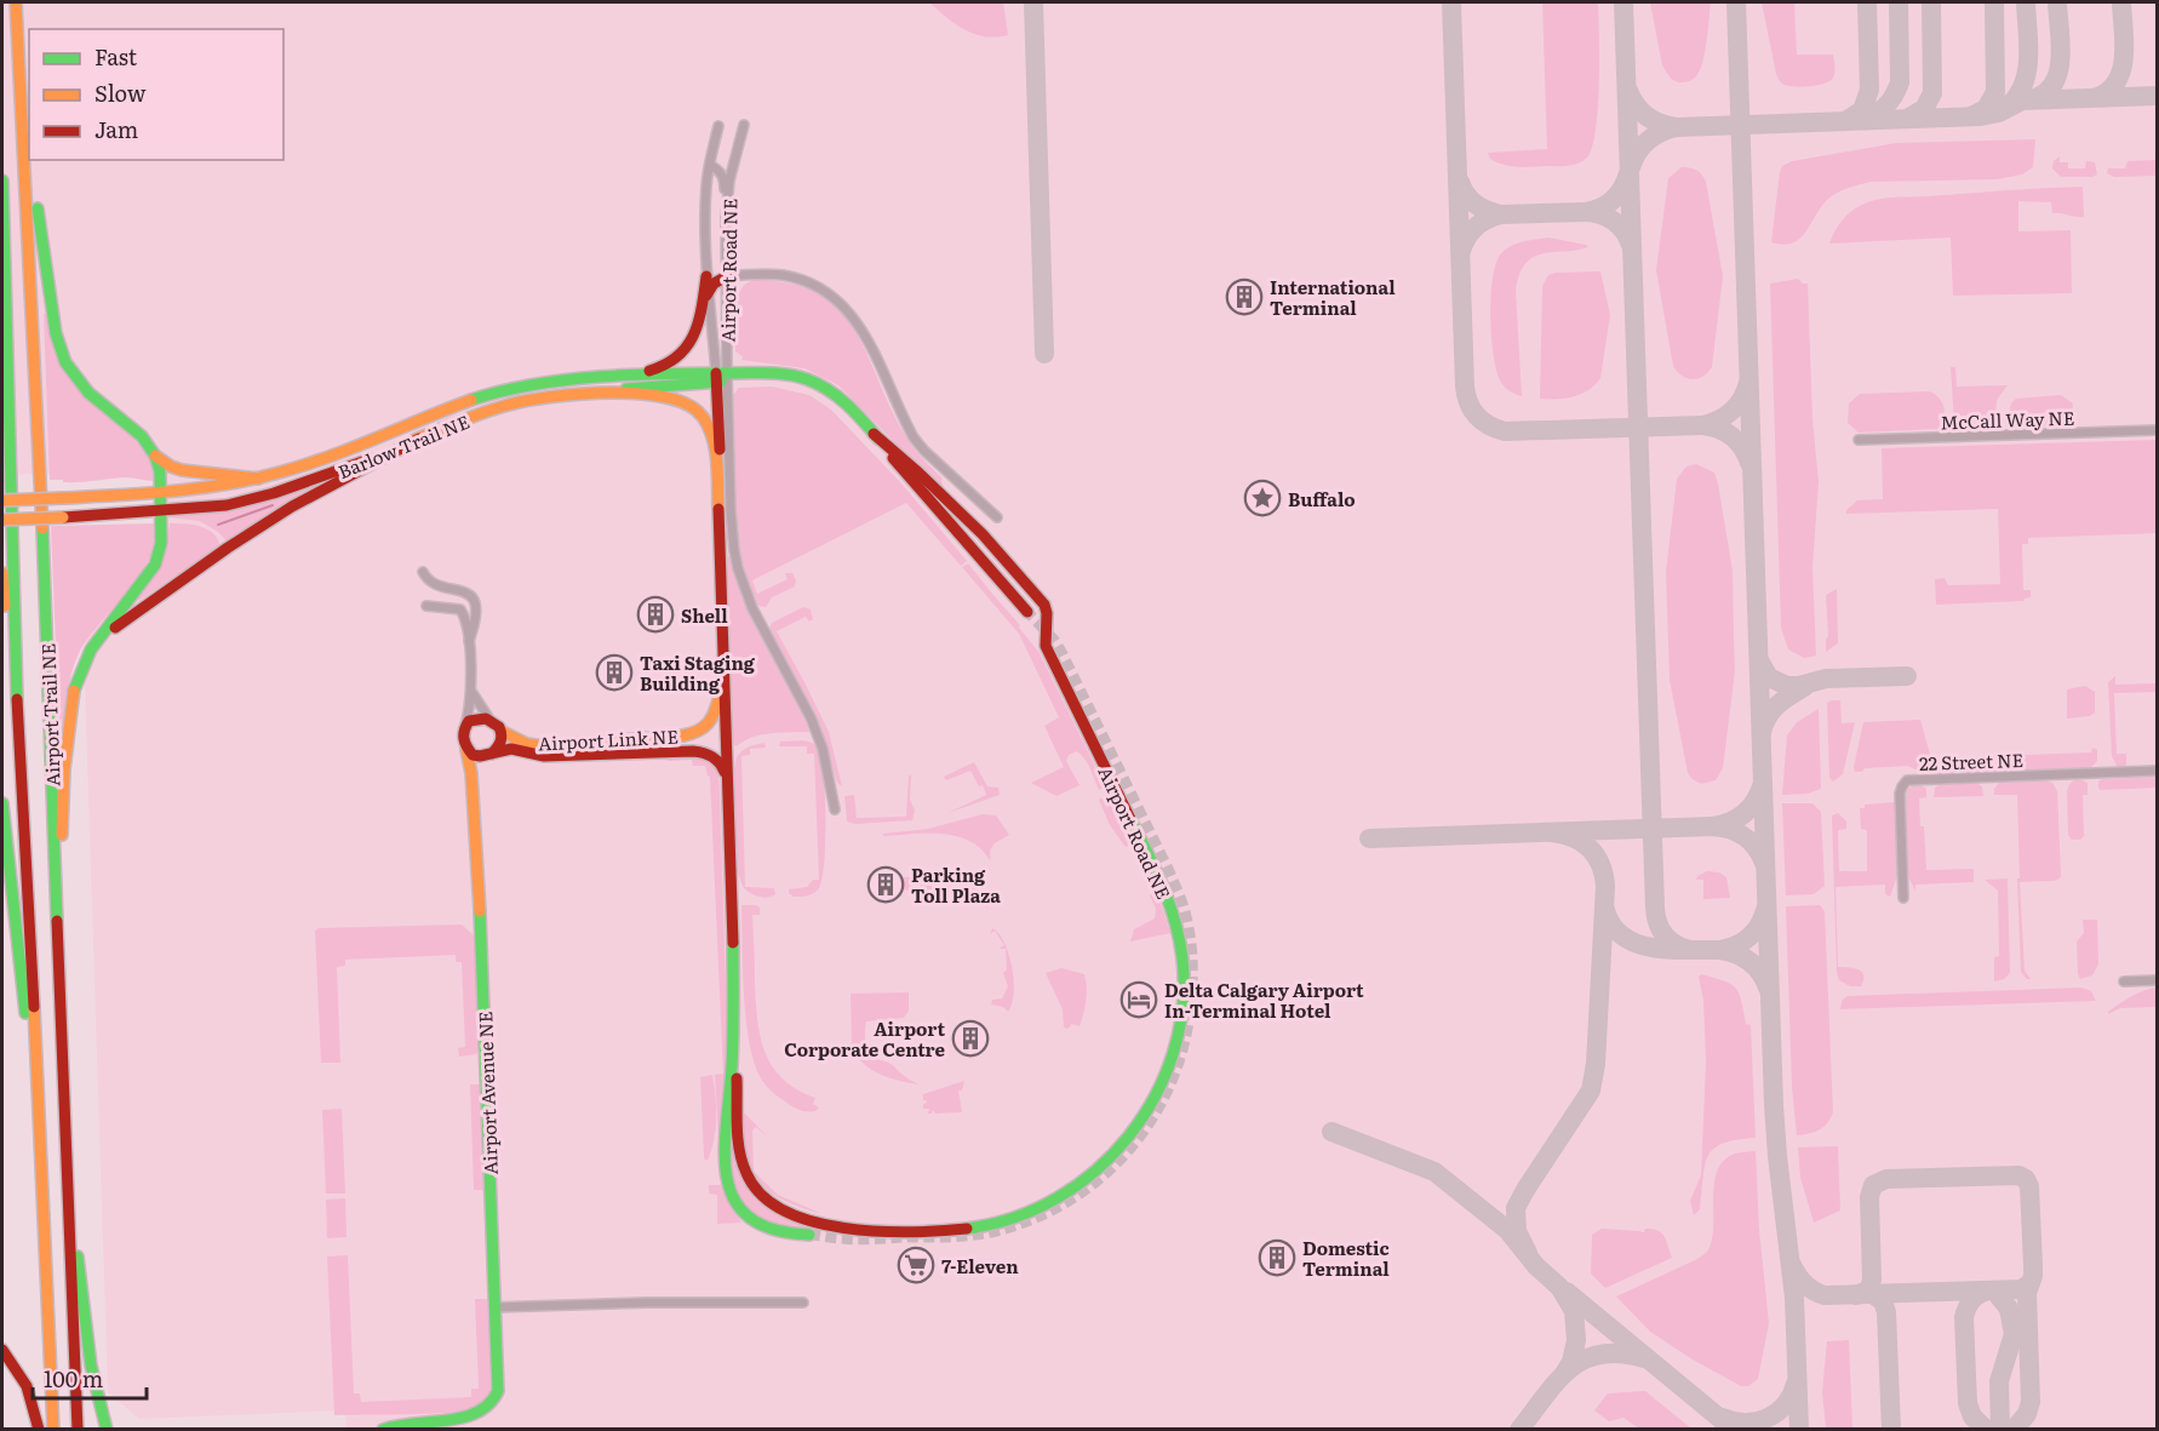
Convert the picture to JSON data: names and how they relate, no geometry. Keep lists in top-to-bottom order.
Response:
{
  "streets": {
    "main road": [
      "Airport Road NE",
      "Barlow Trail NE",
      "Airport Trail NE",
      "Airport Link NE",
      "Airport Avenue NE"
    ],
    "street": ["McCall Way NE", "22 Street NE"]
  },
  "crossings": [
    ["Airport Road NE", "Barlow Trail NE"],
    ["Airport Road NE", "Airport Link NE"],
    ["Airport Link NE", "Airport Avenue NE"]
  ],
  "places": {
    "building": [
      "International Terminal",
      "Shell",
      "Taxi Staging Building",
      "Parking Toll Plaza",
      "Airport Corporate Centre",
      "Domestic Terminal"
    ],
    "place": ["Buffalo"],
    "hotel": ["Delta Calgary Airport In-Terminal Hotel"],
    "supermarket": ["7-Eleven"]
  },
  "legend": ["Fast", "Slow", "Jam"],
  "scale_bar": "100 m"
}
